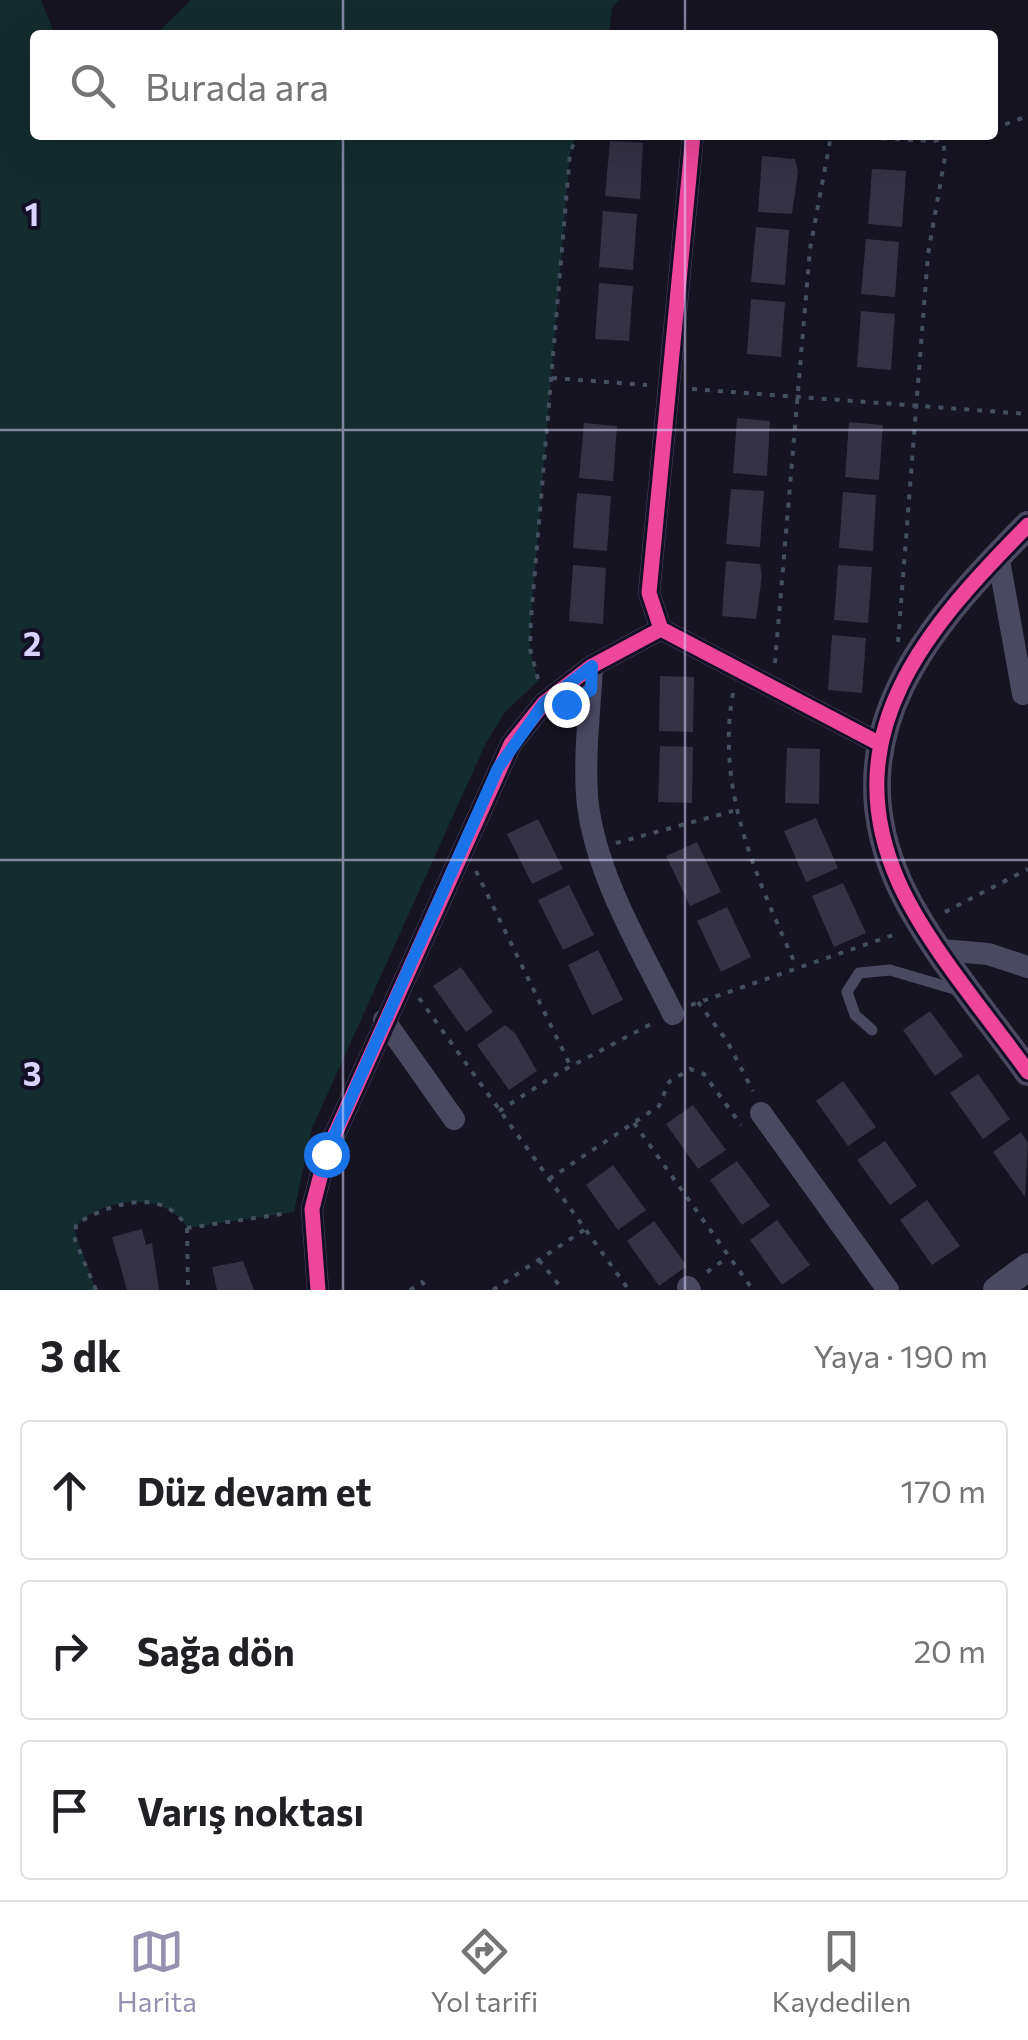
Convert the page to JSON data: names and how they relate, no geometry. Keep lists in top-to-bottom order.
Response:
{
  "page": {
    "search": "Burada ara",
    "heading": ["3 dk", "Yaya · 190 m"],
    "list": [
      ["Düz devam et", "170 m"],
      ["Sağa dön", "20 m"],
      "Varış noktası"
    ],
    "nav": ["Harita", "Yol tarifi", "Kaydedilen"]
  },
  "grid": {
    "rows": ["1", "2", "3"]
  }
}
